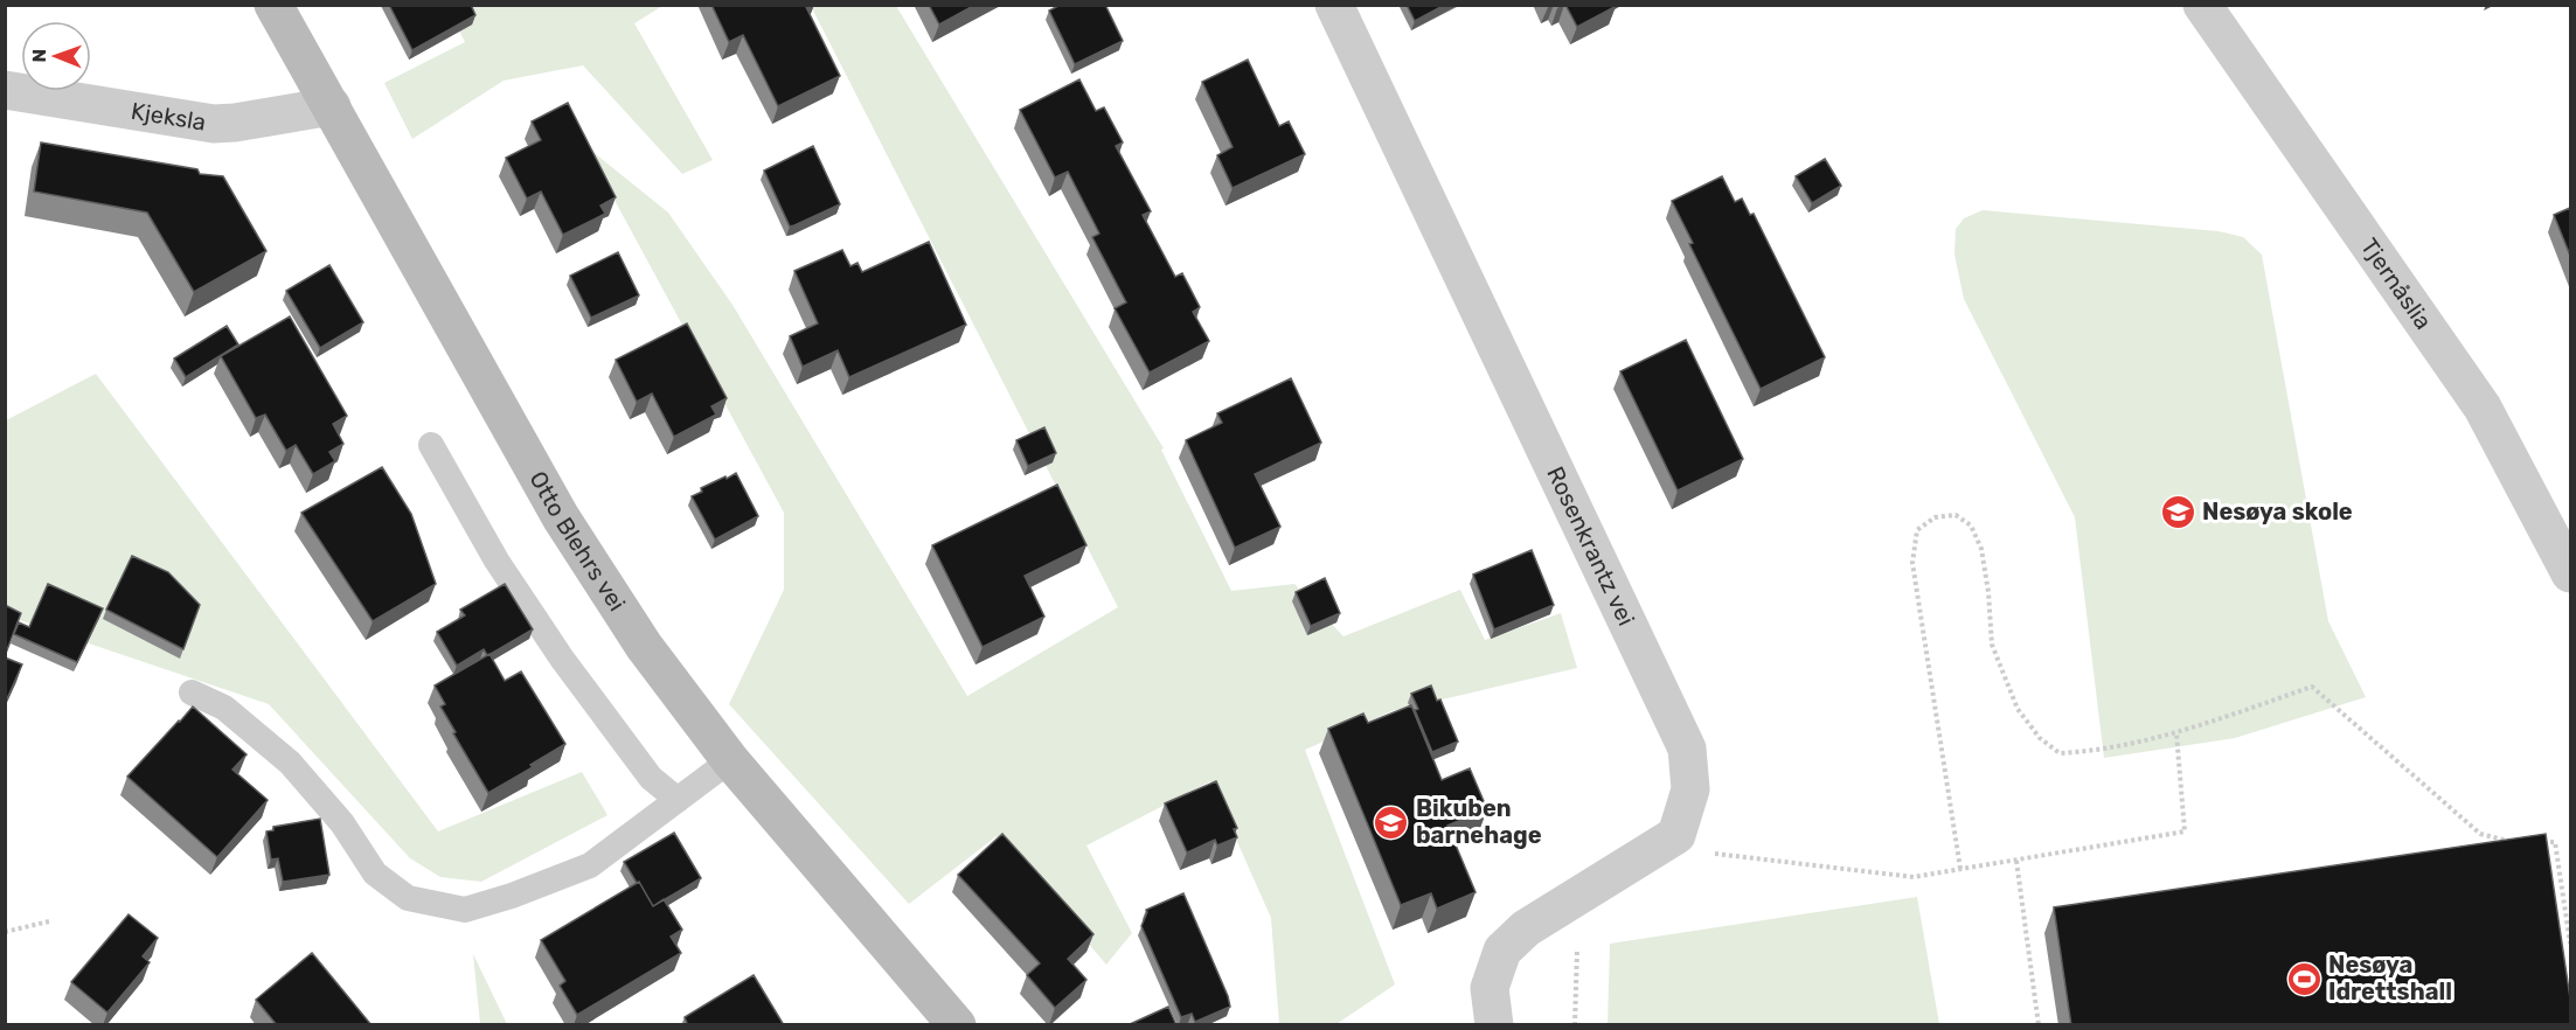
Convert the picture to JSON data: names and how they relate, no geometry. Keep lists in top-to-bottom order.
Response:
{
  "streets": {
    "street": [
      "Kjeksla",
      "Tjernåslia",
      "Otto Blehrs vei",
      "Rosenkrantz vei"
    ]
  },
  "crossings": [
    ["Kjeksla", "Otto Blehrs vei"]
  ],
  "places": {
    "school or university": ["Nesøya skole", "Bikuben barnehage"],
    "sports": ["Nesøya Idrettshall"]
  },
  "north": "left"
}
